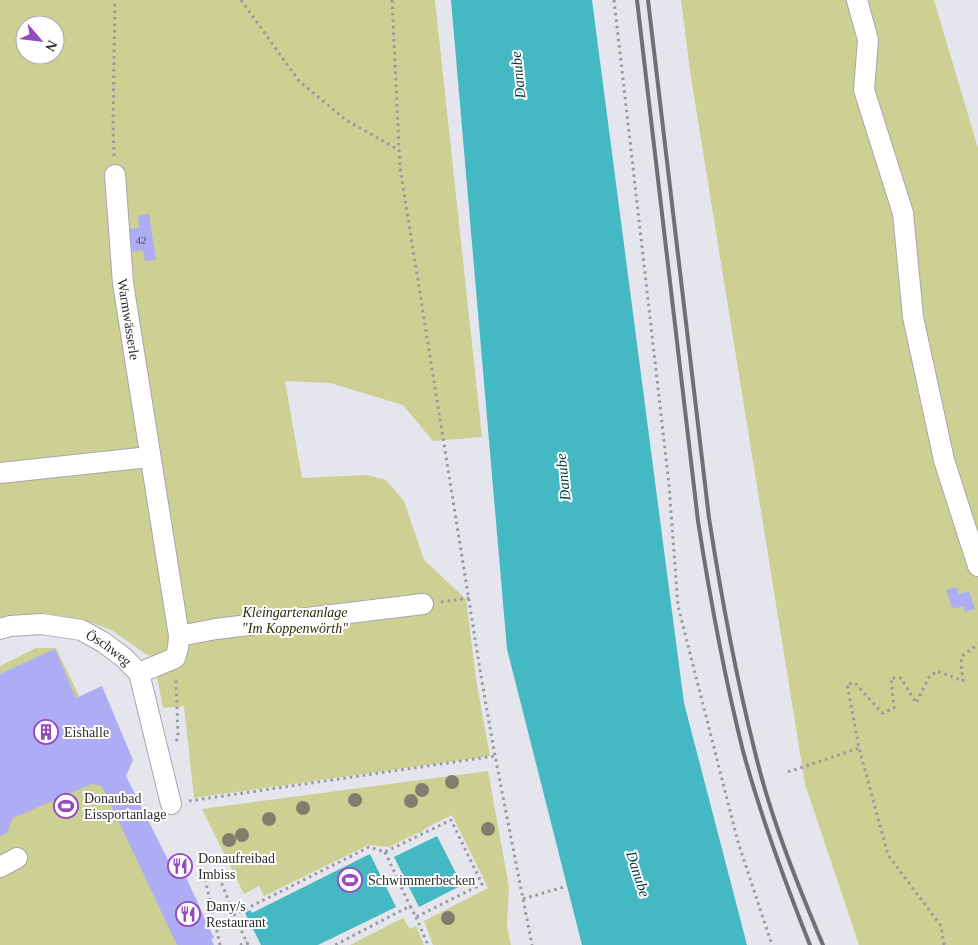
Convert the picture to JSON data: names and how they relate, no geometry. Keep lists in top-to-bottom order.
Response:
{
  "streets": {
    "lane": ["Warmwässerle", "Öschweg"]
  },
  "water": ["Danube"],
  "parks": ["Kleingartenanlage \"Im Koppenwörth\""],
  "places": {
    "building": ["Eishalle"],
    "sports": ["Donaubad Eissportanlage", "Schwimmerbecken"],
    "restaurant": ["Donaufreibad Imbiss", "Dany/s Restaurant"]
  },
  "house_numbers": ["42"],
  "north": "bottom right"
}
